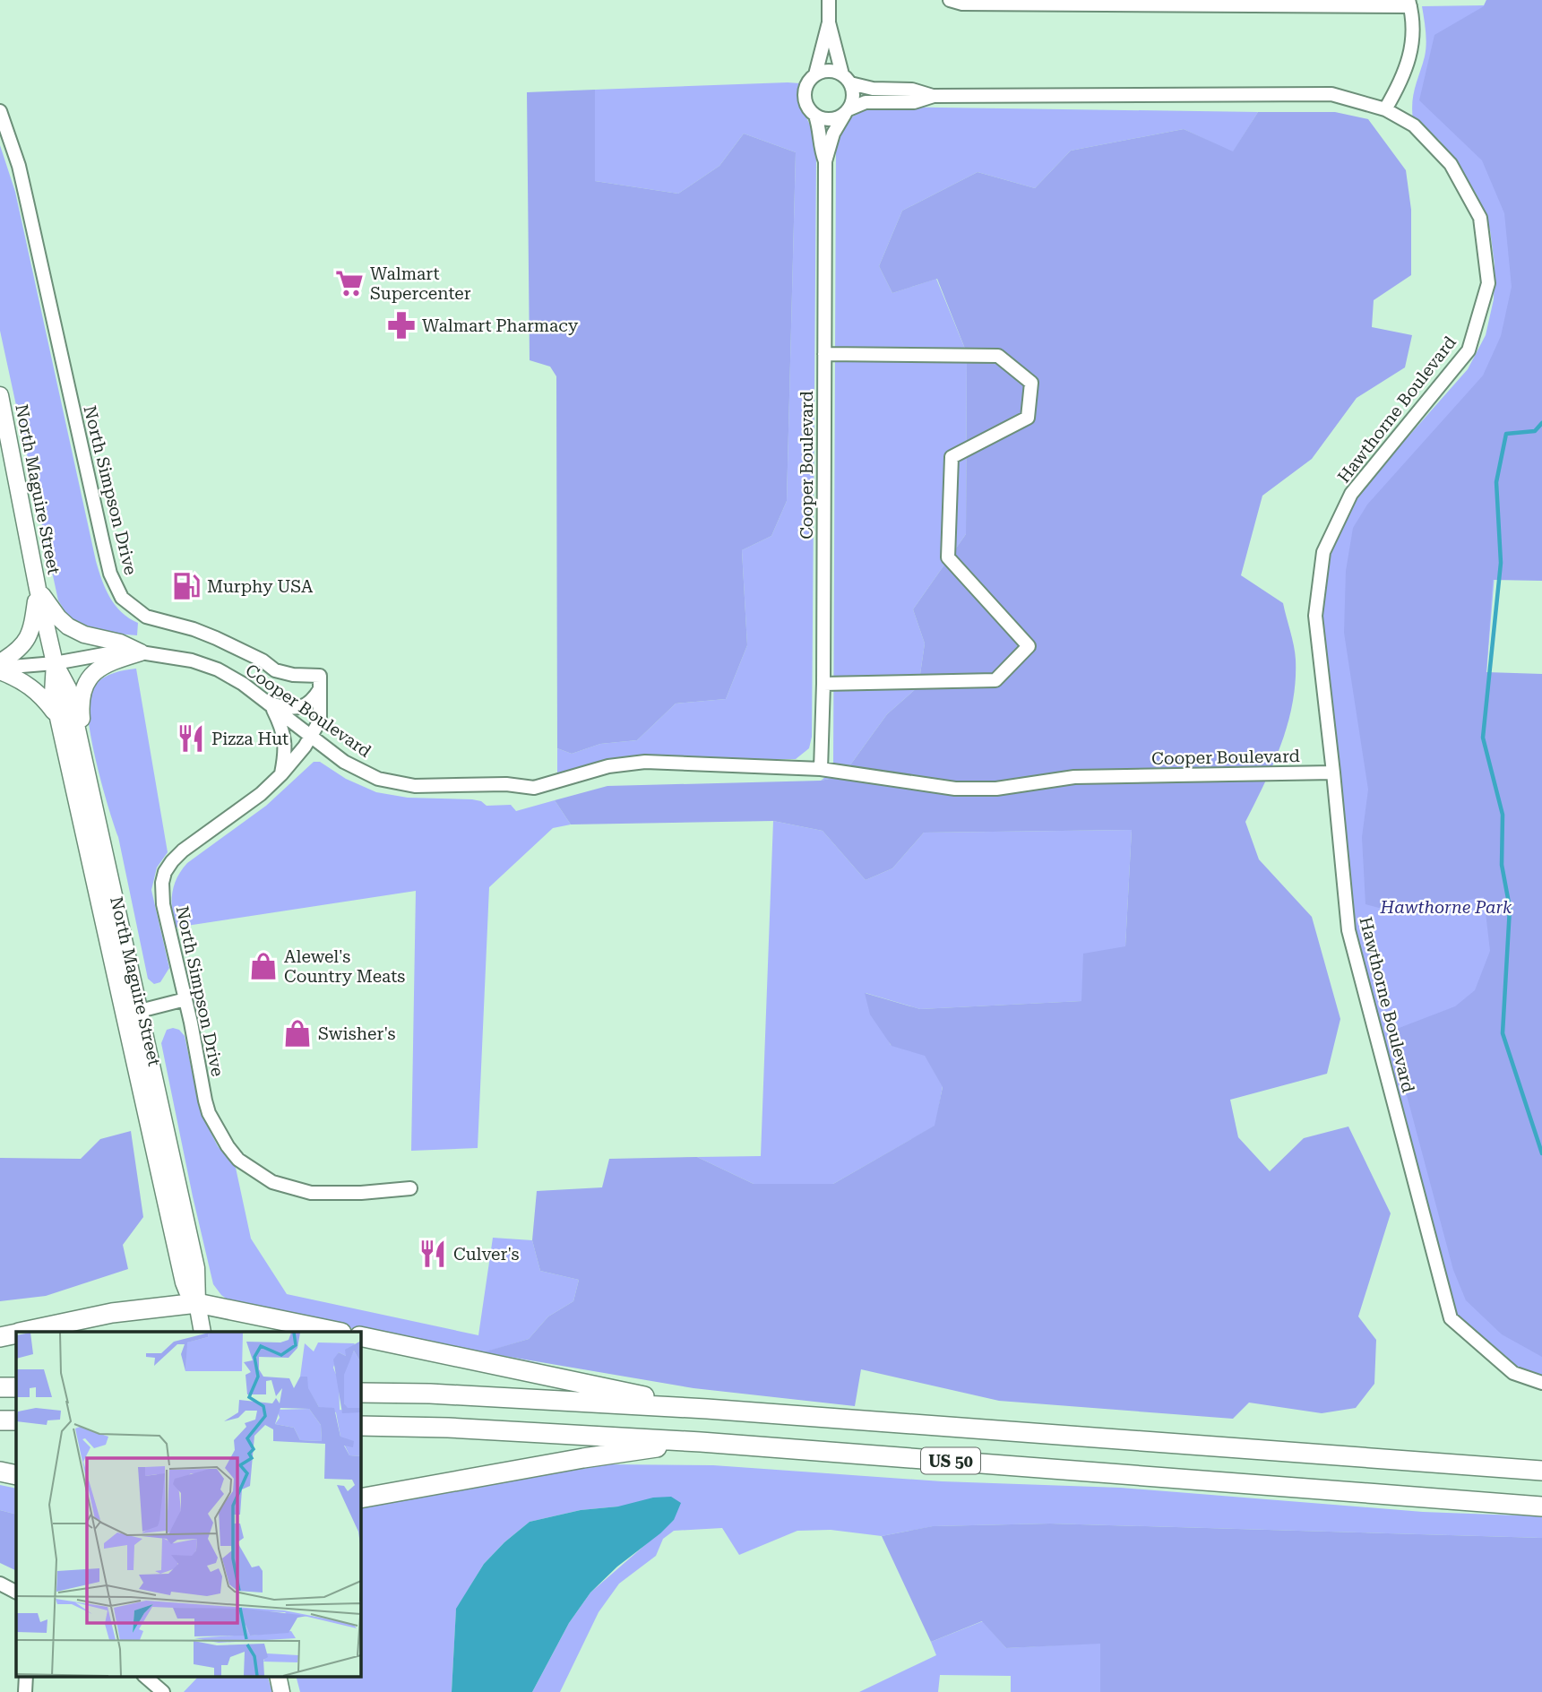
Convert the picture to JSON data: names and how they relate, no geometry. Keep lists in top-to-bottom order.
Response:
{
  "streets": {
    "highway": ["US 50"],
    "main road": ["North Maguire Street"],
    "street": ["Hawthorne Boulevard", "Cooper Boulevard", "North Simpson Drive"]
  },
  "crossings": [
    ["Hawthorne Boulevard", "Cooper Boulevard"],
    ["Cooper Boulevard", "North Maguire Street"],
    ["Cooper Boulevard", "North Simpson Drive"]
  ],
  "parks": ["Hawthorne Park"],
  "places": {
    "supermarket": ["Walmart Supercenter"],
    "pharmacy": ["Walmart Pharmacy"],
    "fuel station": ["Murphy USA"],
    "restaurant": ["Pizza Hut", "Culver's"],
    "shop": ["Alewel's Country Meats", "Swisher's"]
  }
}
